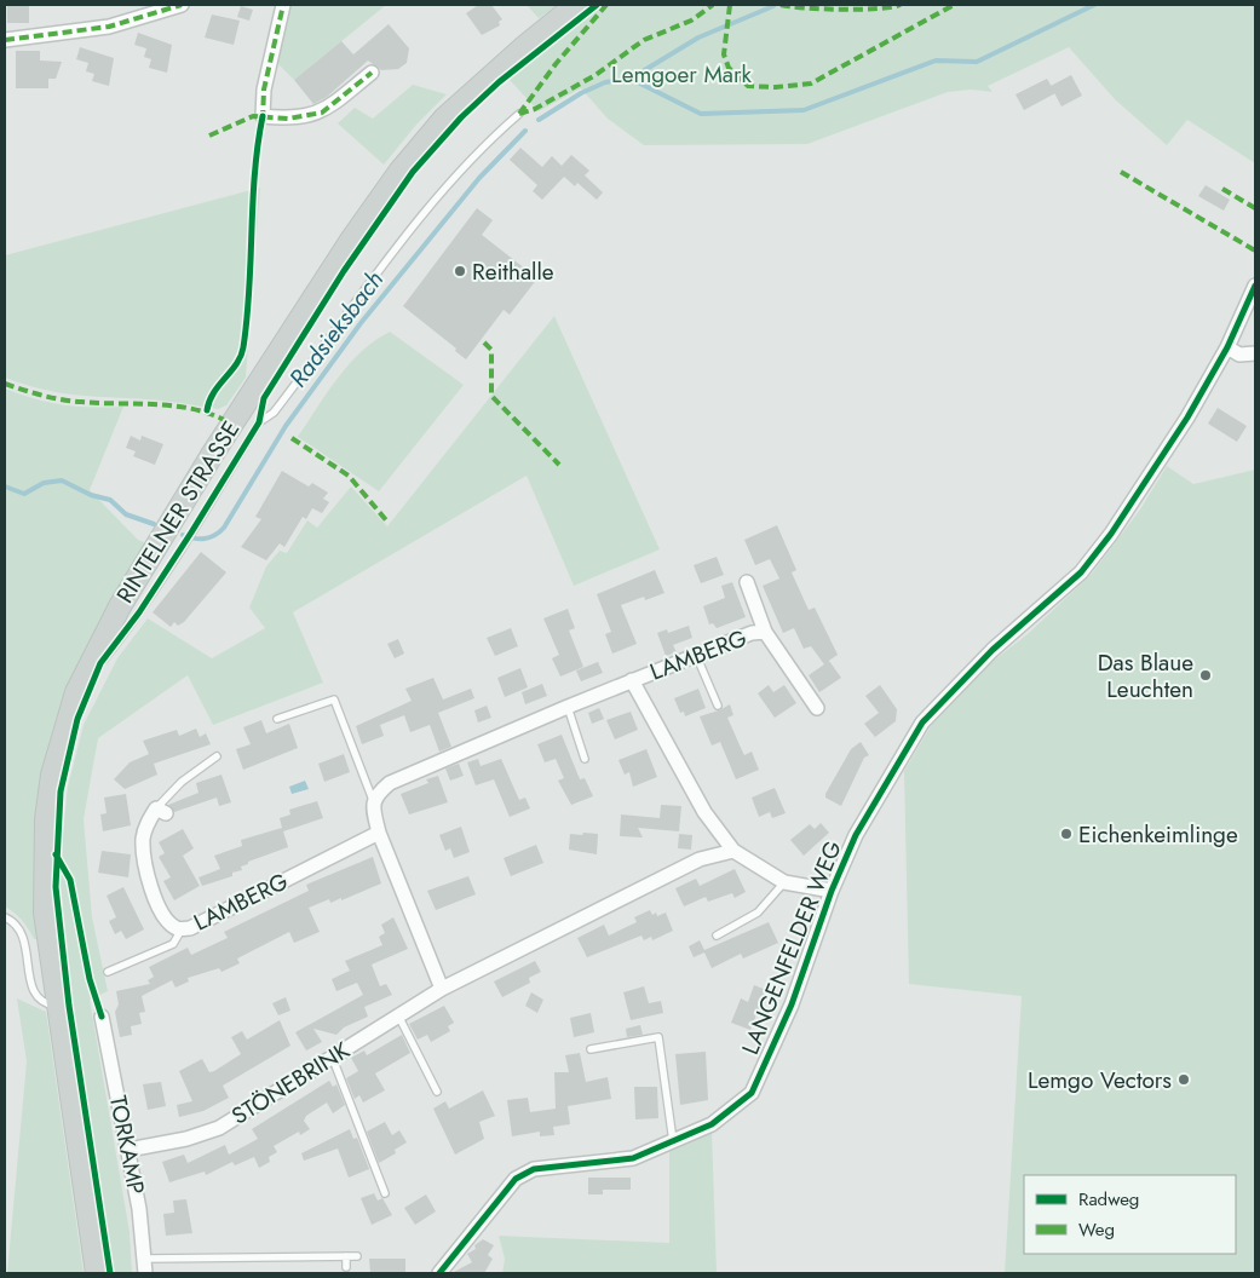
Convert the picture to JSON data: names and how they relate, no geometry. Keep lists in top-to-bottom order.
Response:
{
  "streets": {
    "main road": ["RINTELNER STRASSE"],
    "street": [
      "LAMBERG",
      "LANGENFELDER WEG",
      "STÖNEBRINK",
      "TORKAMP"
    ]
  },
  "crossings": [
    ["LAMBERG", "LANGENFELDER WEG"],
    ["LAMBERG", "STÖNEBRINK"],
    ["STÖNEBRINK", "TORKAMP"]
  ],
  "water": ["Radsieksbach"],
  "parks": ["Lemgoer Mark"],
  "places": [
    "Reithalle",
    "Das Blaue Leuchten",
    "Eichenkeimlinge",
    "Lemgo Vectors"
  ],
  "legend": ["Radweg", "Weg"]
}
